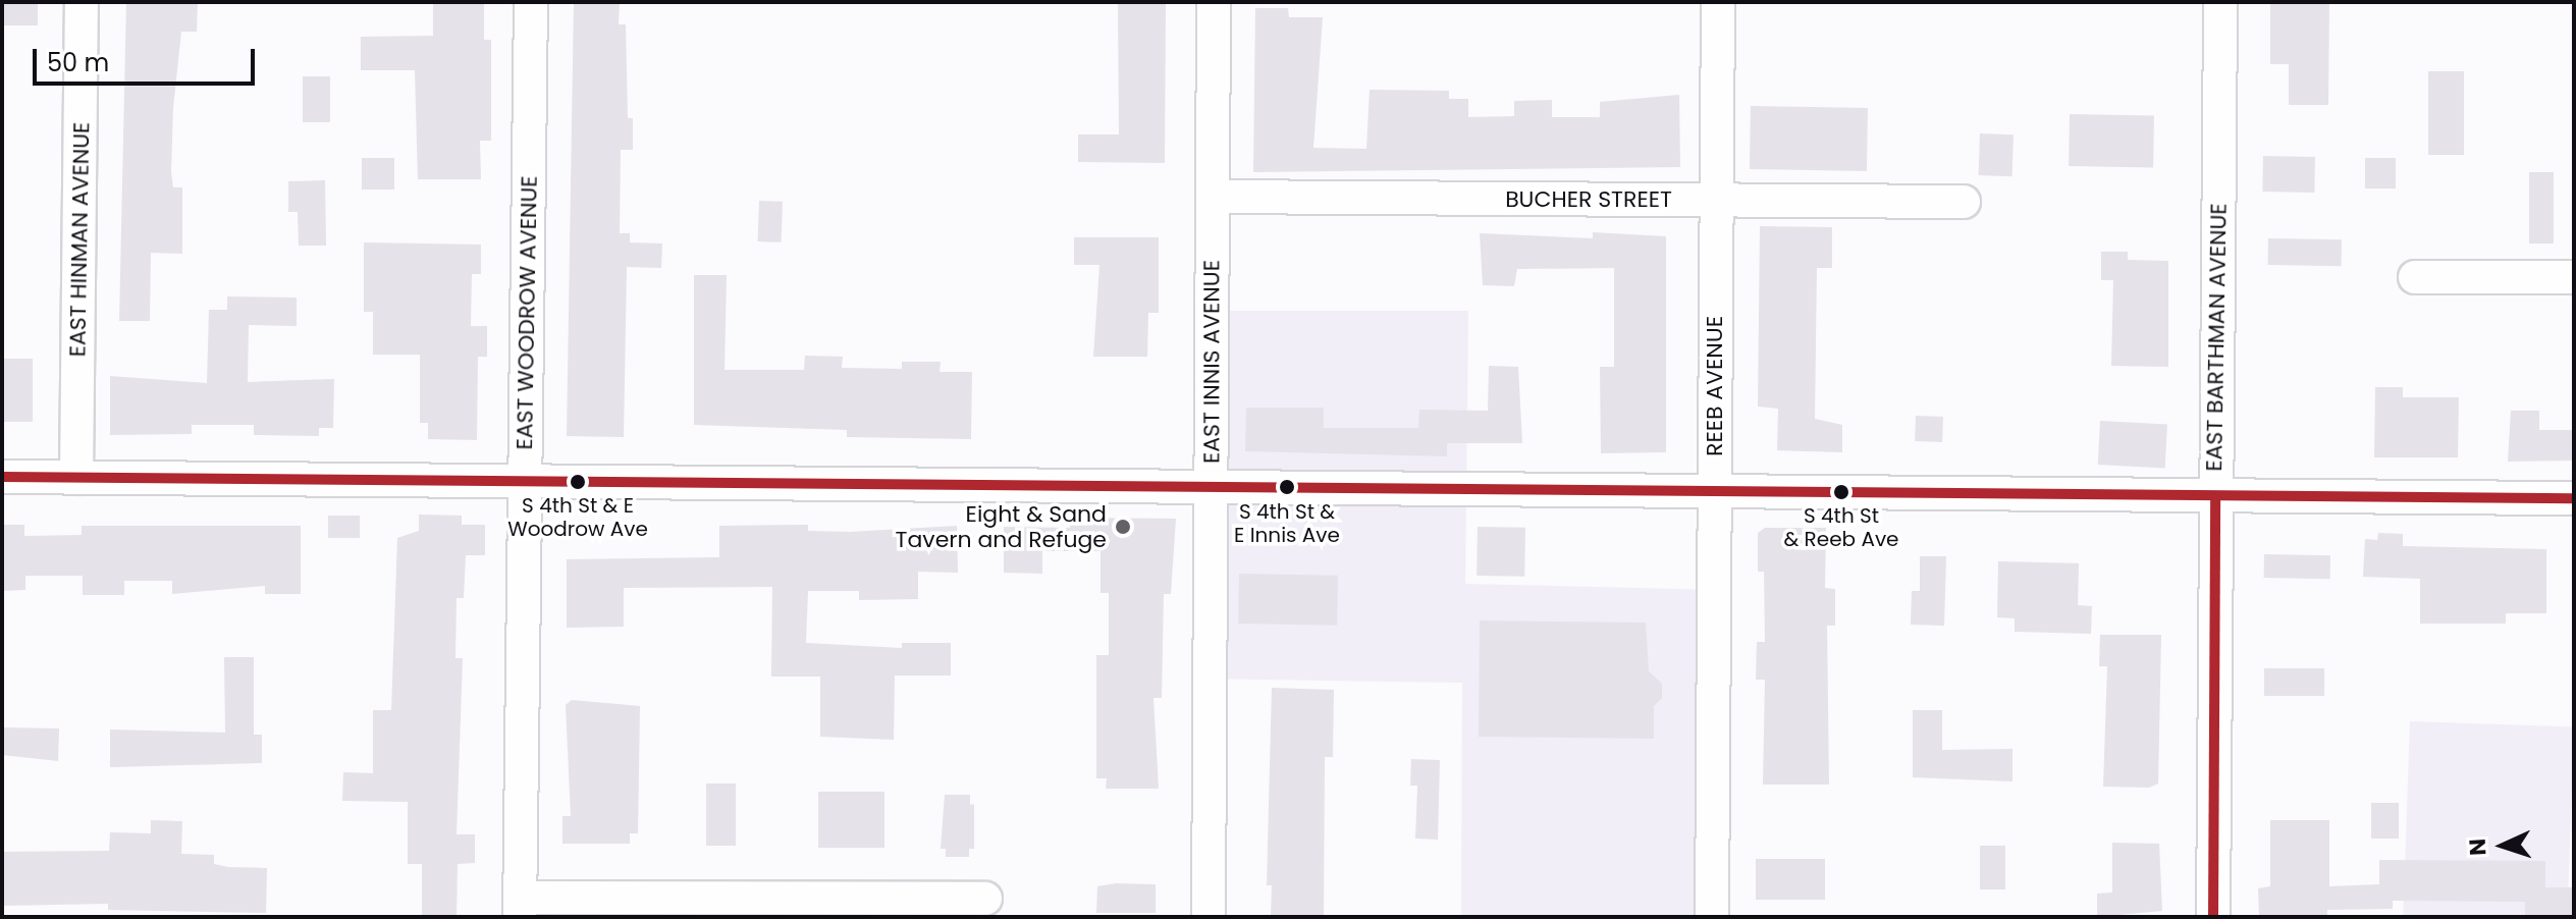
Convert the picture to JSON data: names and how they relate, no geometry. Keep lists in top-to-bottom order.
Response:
{
  "streets": {
    "street": [
      "BUCHER STREET",
      "EAST HINMAN AVENUE",
      "EAST WOODROW AVENUE",
      "EAST BARTHMAN AVENUE",
      "EAST INNIS AVENUE",
      "REEB AVENUE"
    ]
  },
  "crossings": [
    ["BUCHER STREET", "EAST INNIS AVENUE"],
    ["BUCHER STREET", "REEB AVENUE"]
  ],
  "places": [
    "S 4th St & E Woodrow Ave",
    "S 4th St & E Innis Ave",
    "S 4th St & Reeb Ave",
    "Eight & Sand Tavern and Refuge"
  ],
  "scale_bar": "50 m",
  "north": "left"
}
